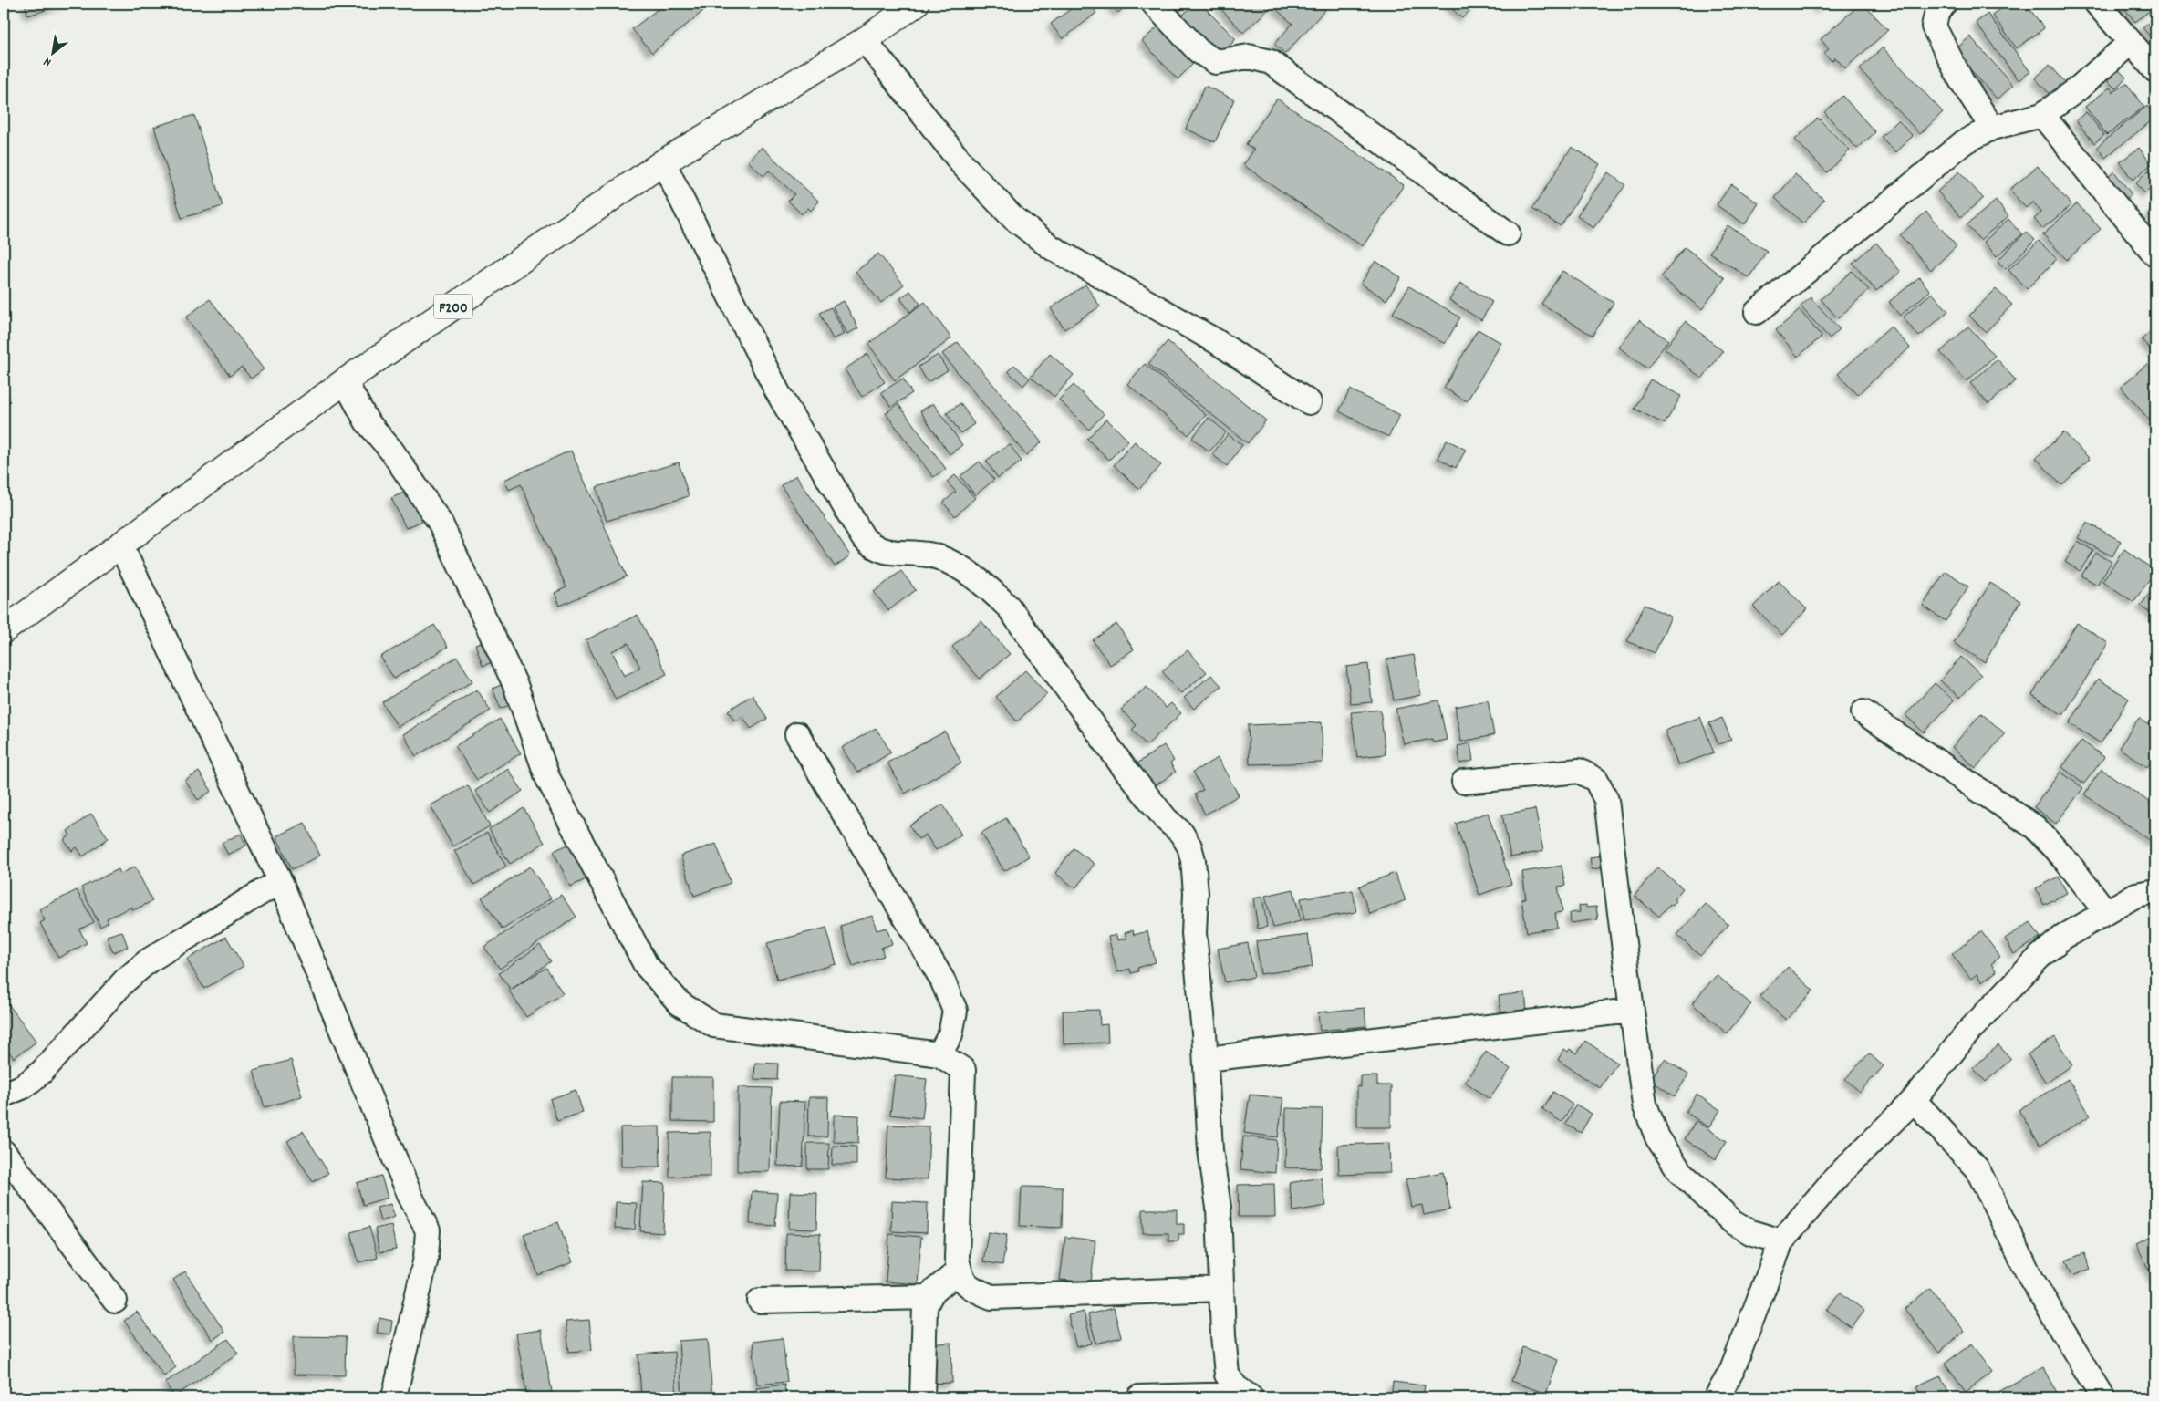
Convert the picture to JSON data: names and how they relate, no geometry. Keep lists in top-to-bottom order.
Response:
{
  "streets": {
    "main road": ["F200"]
  },
  "north": "bottom left"
}
